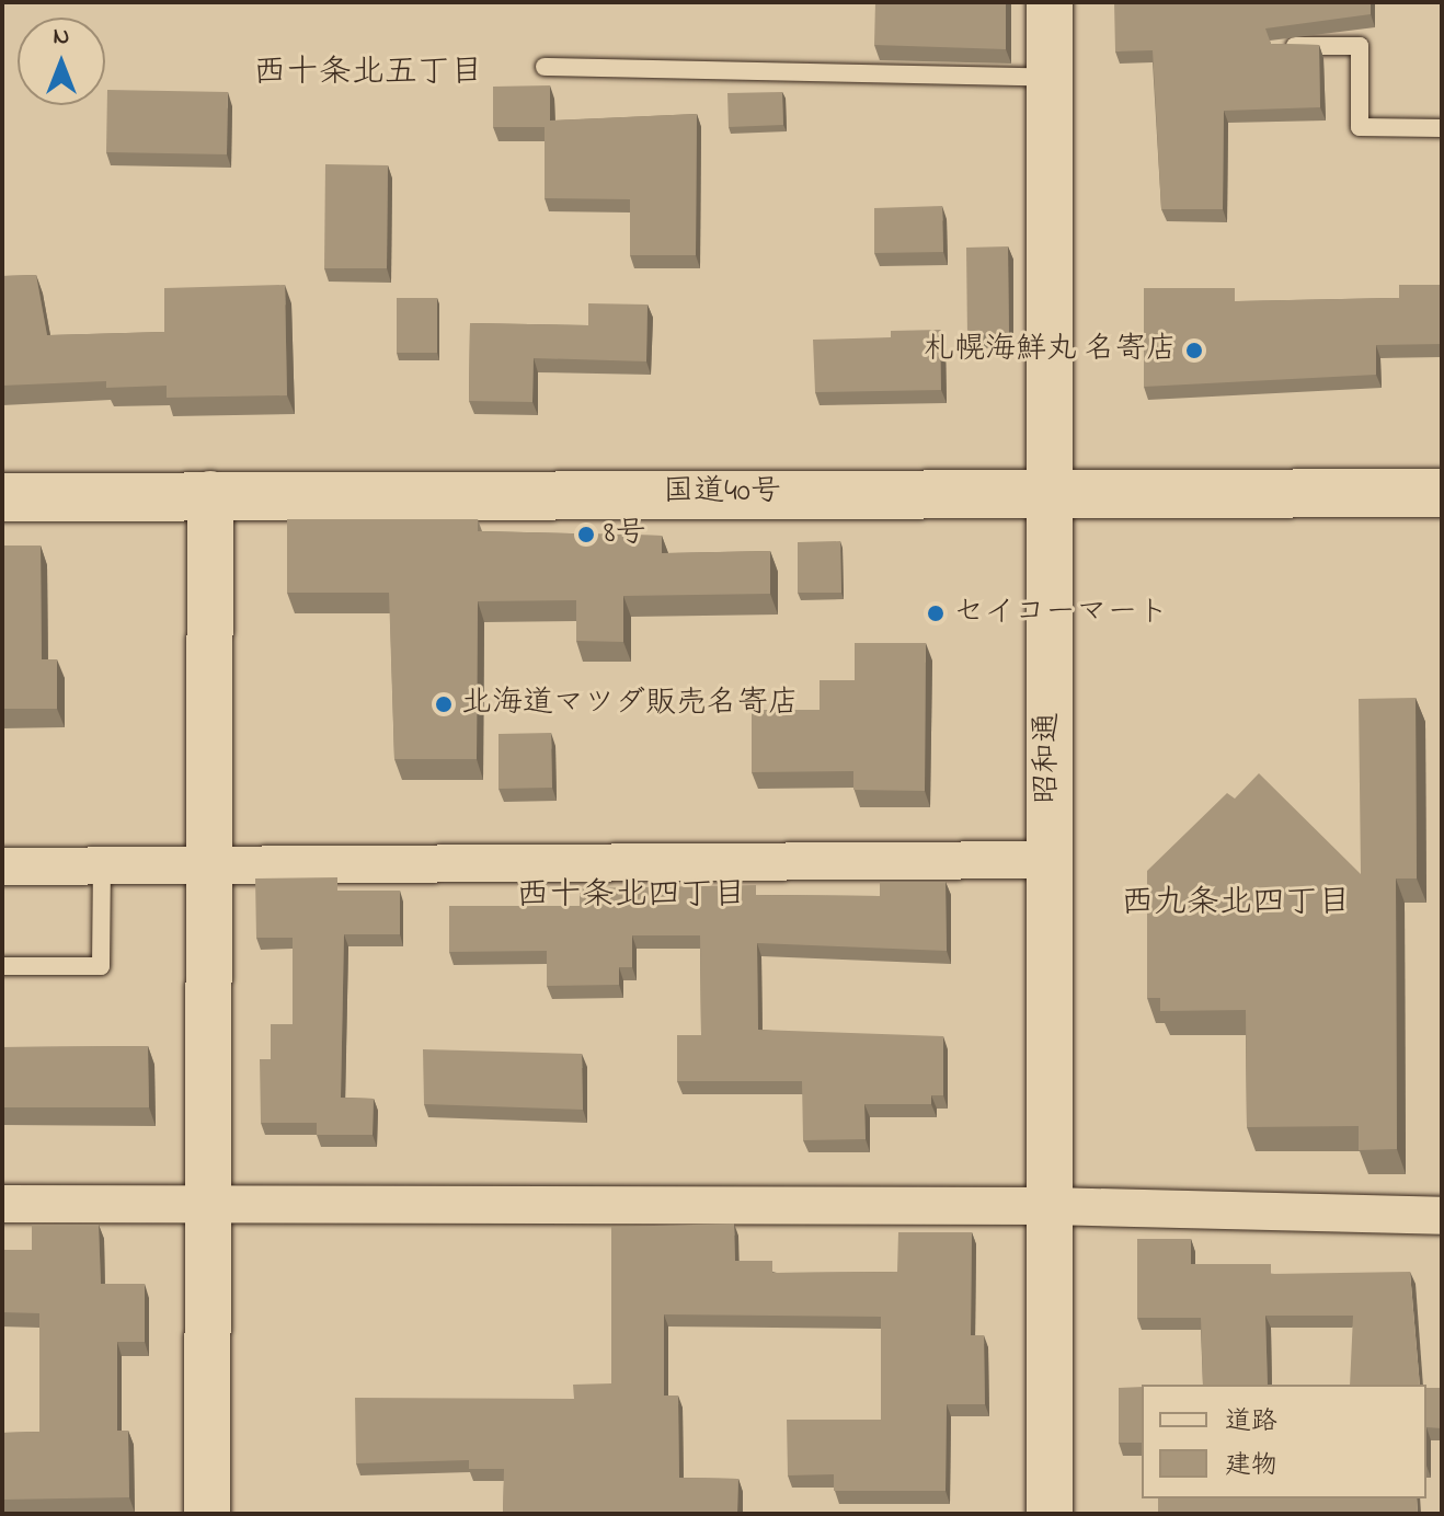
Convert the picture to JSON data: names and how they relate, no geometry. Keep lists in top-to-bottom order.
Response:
{
  "streets": {
    "highway": ["国道40号"],
    "street": ["昭和通"]
  },
  "crossings": [
    ["国道40号", "昭和通"]
  ],
  "districts": ["西十条北五丁目", "西十条北四丁目", "西九条北四丁目"],
  "places": [
    "札幌海鮮丸 名寄店",
    "8号",
    "セイコーマート",
    "北海道マツダ販売名寄店"
  ],
  "legend": ["道路", "建物"],
  "north": "top"
}
